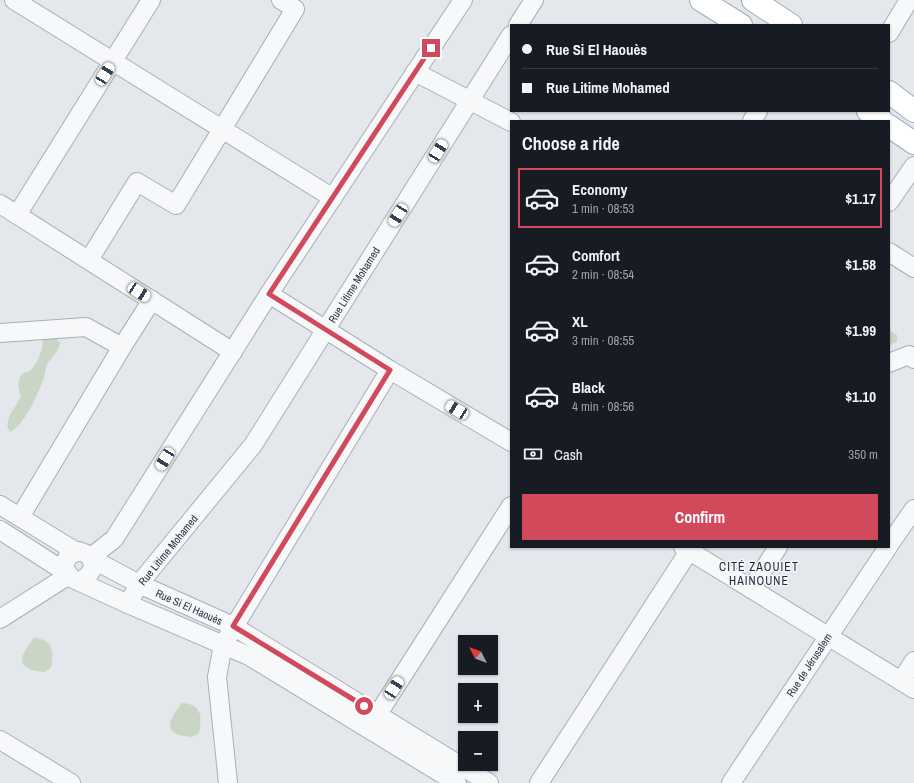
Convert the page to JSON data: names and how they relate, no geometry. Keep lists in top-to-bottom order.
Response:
{
  "streets": {
    "street": ["Rue Litime Mohamed", "Rue Si El Haouès", "Rue de Jérusalem"]
  },
  "crossings": [
    ["Rue Litime Mohamed", "Rue Si El Haouès"]
  ],
  "districts": ["CITÉ ZAOUIET HAINOUNE"],
  "north": "top left",
  "page": {
    "banner": ["Rue Si El Haouès", "Rue Litime Mohamed"],
    "heading": "Choose a ride",
    "list": [
      {
        "name": "Economy",
        "note": "1 min · 08:53",
        "value": "$1.17"
      },
      {
        "name": "Comfort",
        "note": "2 min · 08:54",
        "value": "$1.58"
      },
      {
        "name": "XL",
        "note": "3 min · 08:55",
        "value": "$1.99"
      },
      {
        "name": "Black",
        "note": "4 min · 08:56",
        "value": "$1.10"
      }
    ],
    "pay": ["Cash", "350 m"],
    "buttons": "Confirm",
    "map_buttons": ["+", "−"]
  }
}
